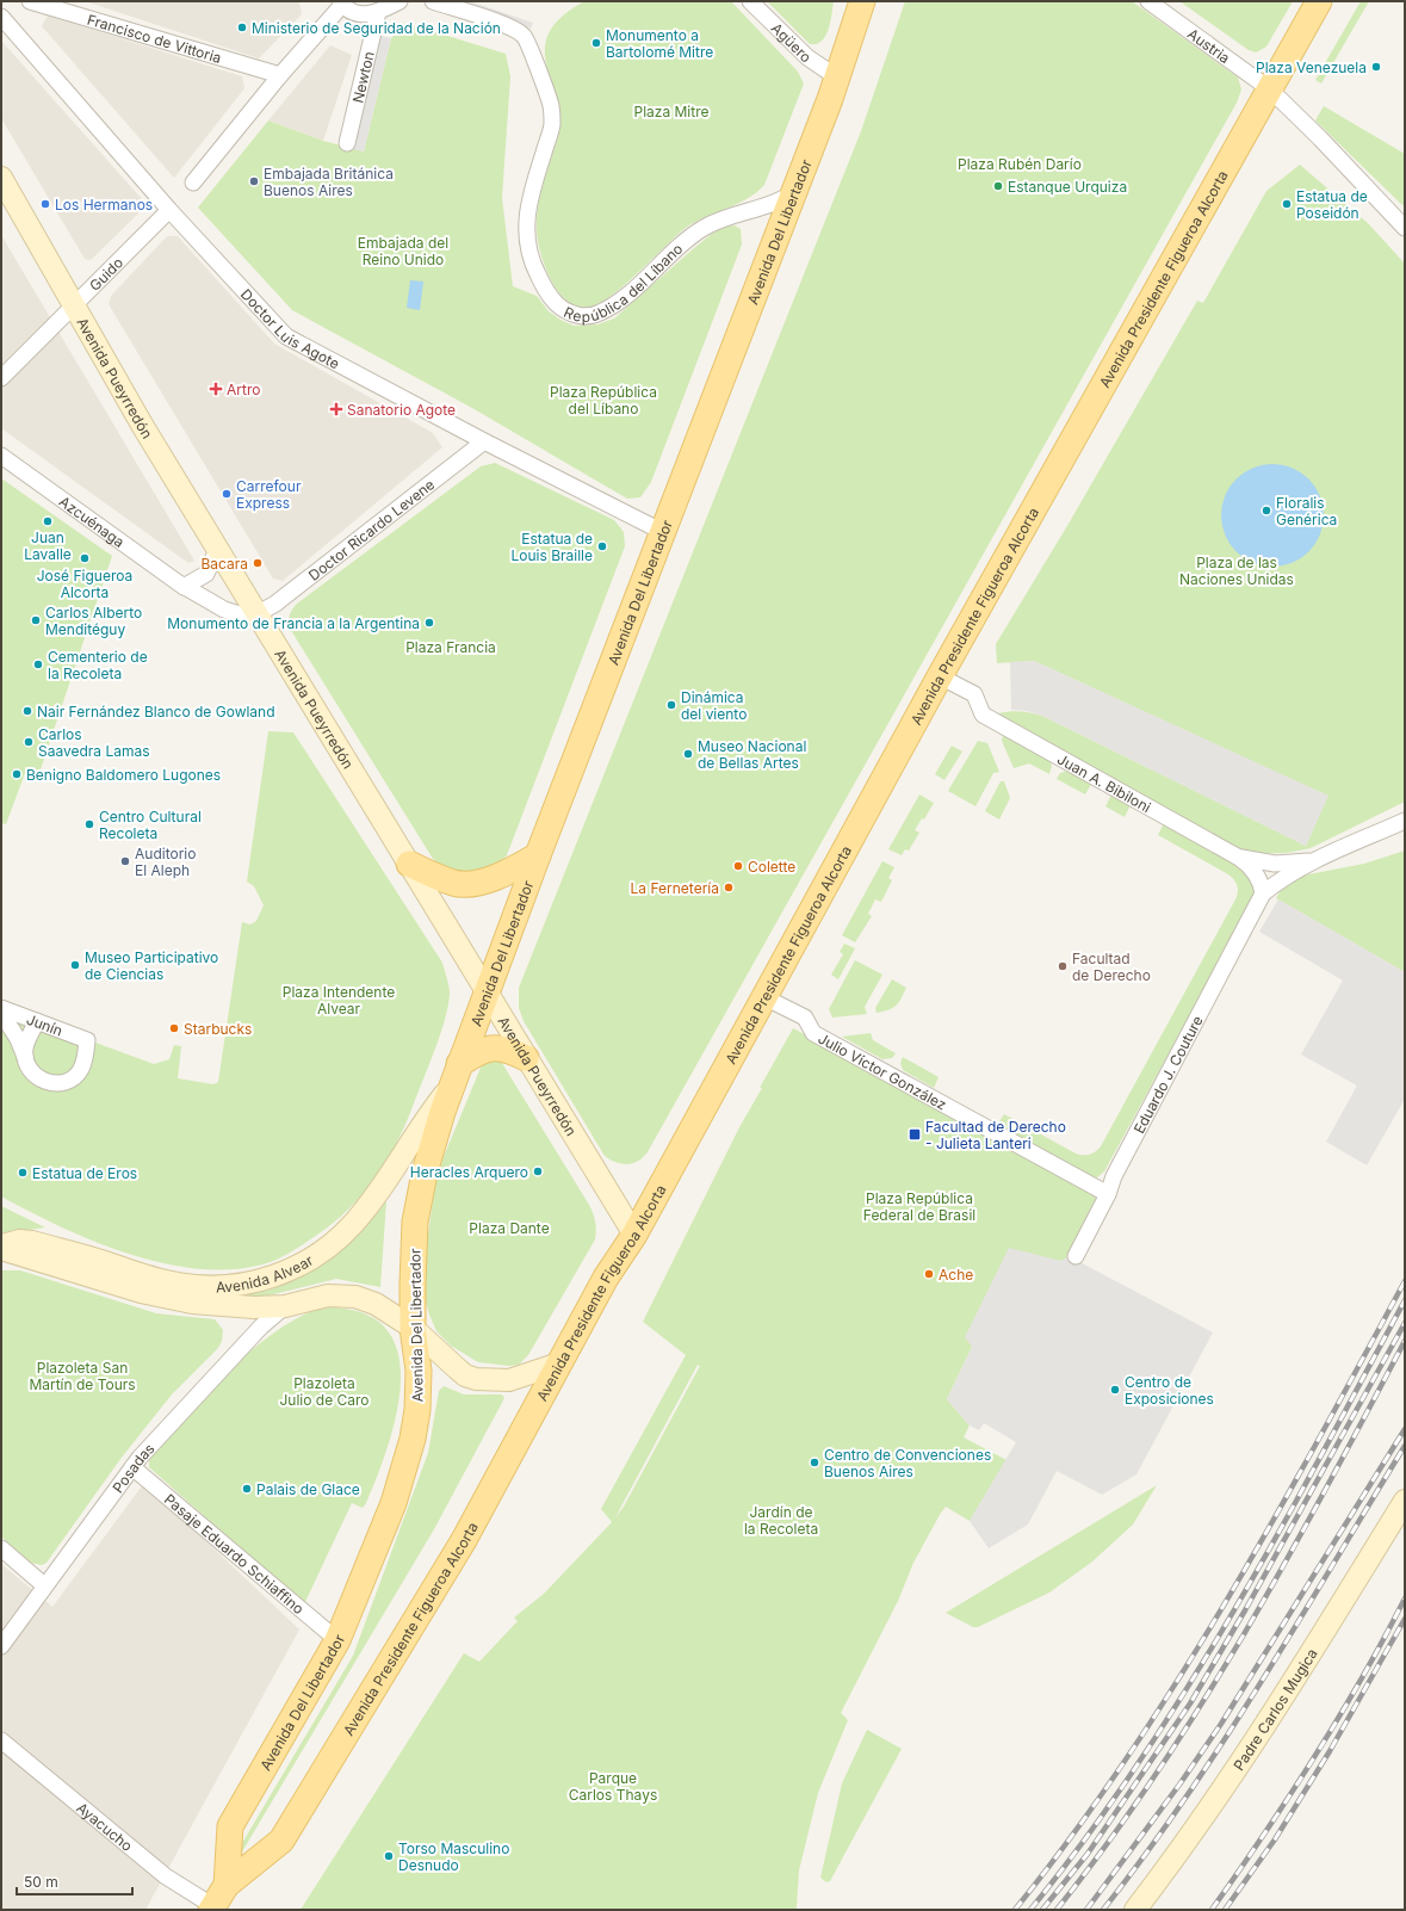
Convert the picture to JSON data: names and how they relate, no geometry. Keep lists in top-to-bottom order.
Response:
{
  "streets": {
    "main road": [
      "Avenida Del Libertador",
      "Avenida Presidente Figueroa Alcorta",
      "Avenida Pueyrredón",
      "Avenida Alvear",
      "Padre Carlos Mugica"
    ],
    "street": [
      "Francisco de Vittoria",
      "Agüero",
      "Austria",
      "Newton",
      "Guido",
      "República del Líbano",
      "Doctor Luis Agote",
      "Azcuénaga",
      "Doctor Ricardo Levene",
      "Juan A. Bibiloni",
      "Junín",
      "Julio Víctor González",
      "Eduardo J. Couture",
      "Posadas",
      "Pasaje Eduardo Schiaffino",
      "Ayacucho"
    ]
  },
  "crossings": [
    ["Agüero", "Avenida Del Libertador"],
    ["Austria", "Avenida Presidente Figueroa Alcorta"],
    ["Avenida Del Libertador", "República del Líbano"],
    ["Avenida Del Libertador", "Avenida Presidente Figueroa Alcorta"],
    ["Avenida Del Libertador", "Doctor Luis Agote"],
    ["Avenida Del Libertador", "Avenida Pueyrredón"],
    ["Avenida Del Libertador", "Avenida Alvear"],
    ["Avenida Del Libertador", "Pasaje Eduardo Schiaffino"],
    ["Avenida Del Libertador", "Ayacucho"],
    ["Guido", "Doctor Luis Agote"],
    ["Guido", "Avenida Pueyrredón"],
    ["Avenida Presidente Figueroa Alcorta", "Avenida Pueyrredón"],
    ["Avenida Presidente Figueroa Alcorta", "Juan A. Bibiloni"],
    ["Avenida Presidente Figueroa Alcorta", "Julio Víctor González"],
    ["Avenida Presidente Figueroa Alcorta", "Avenida Alvear"],
    ["Doctor Luis Agote", "Doctor Ricardo Levene"],
    ["Avenida Pueyrredón", "Azcuénaga"],
    ["Avenida Pueyrredón", "Doctor Ricardo Levene"],
    ["Azcuénaga", "Doctor Ricardo Levene"],
    ["Juan A. Bibiloni", "Eduardo J. Couture"],
    ["Julio Víctor González", "Eduardo J. Couture"],
    ["Avenida Alvear", "Posadas"],
    ["Posadas", "Pasaje Eduardo Schiaffino"]
  ],
  "parks": [
    "Plaza Mitre",
    "Plaza Rubén Darío",
    "Embajada del Reino Unido",
    "Plaza República del Líbano",
    "Plaza de las Naciones Unidas",
    "Plaza Francia",
    "Plaza Intendente Alvear",
    "Plaza República Federal de Brasil",
    "Plaza Dante",
    "Plazoleta San Martín de Tours",
    "Plazoleta Julio de Caro",
    "Jardín de la Recoleta",
    "Parque Carlos Thays"
  ],
  "places": {
    "other": [
      "Ministerio de Seguridad de la Nación",
      "Monumento a Bartolomé Mitre",
      "Plaza Venezuela",
      "Embajada Británica Buenos Aires",
      "Estanque Urquiza",
      "Los Hermanos",
      "Estatua de Poseidón",
      "Carrefour Express",
      "Floralis Genérica",
      "Juan Lavalle",
      "Estatua de Louis Braille",
      "José Figueroa Alcorta",
      "Bacara",
      "Carlos Alberto Menditéguy",
      "Monumento de Francia a la Argentina",
      "Cementerio de la Recoleta",
      "Dinámica del viento",
      "Nair Fernández Blanco de Gowland",
      "Carlos Saavedra Lamas",
      "Museo Nacional de Bellas Artes",
      "Benigno Baldomero Lugones",
      "Centro Cultural Recoleta",
      "Auditorio El Aleph",
      "Colette",
      "La Fernetería",
      "Museo Participativo de Ciencias",
      "Facultad de Derecho",
      "Starbucks",
      "Heracles Arquero",
      "Estatua de Eros",
      "Ache",
      "Centro de Exposiciones",
      "Centro de Convenciones Buenos Aires",
      "Palais de Glace",
      "Torso Masculino Desnudo"
    ],
    "health": ["Artro", "Sanatorio Agote"],
    "transit": ["Facultad de Derecho - Julieta Lanteri"]
  },
  "scale_bar": "50 m"
}
